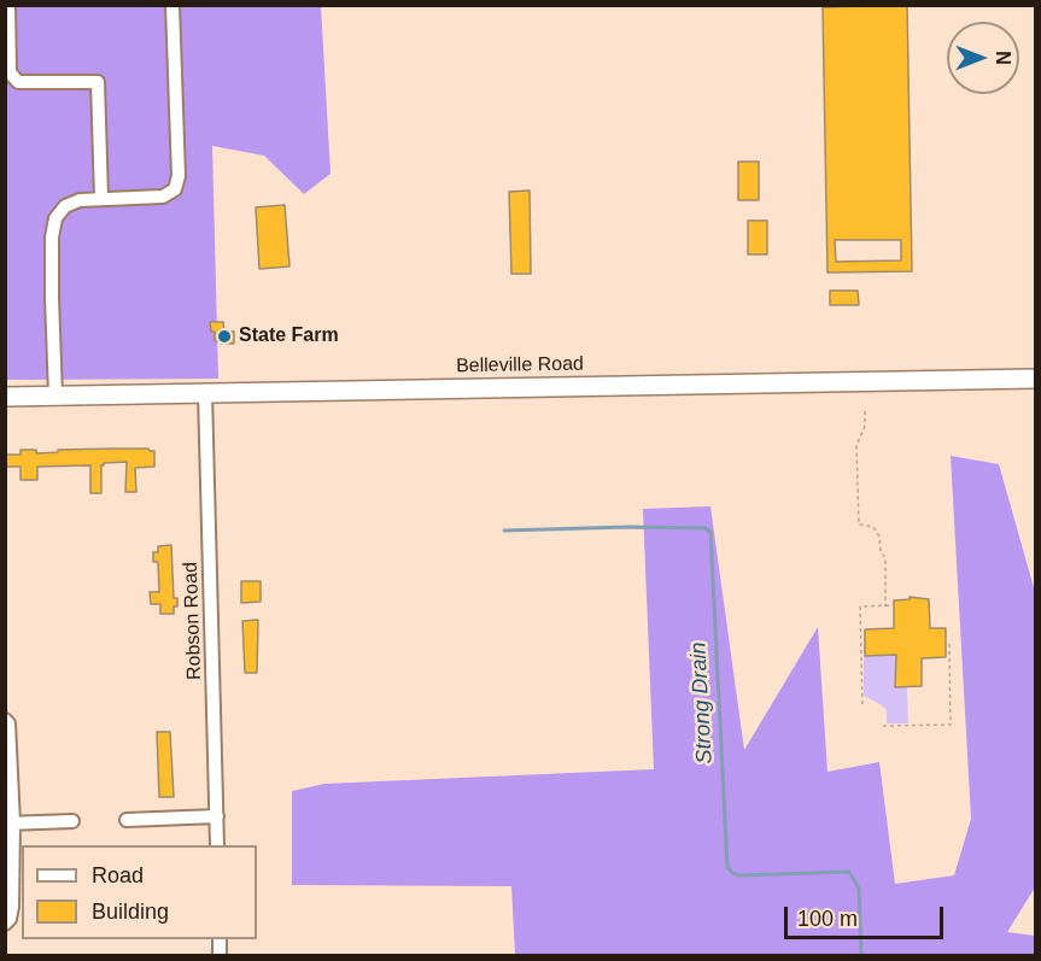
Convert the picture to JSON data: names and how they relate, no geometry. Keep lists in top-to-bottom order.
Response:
{
  "streets": {
    "main road": ["Belleville Road"],
    "street": ["Robson Road"]
  },
  "crossings": [
    ["Belleville Road", "Robson Road"]
  ],
  "water": ["Strong Drain"],
  "places": ["State Farm"],
  "legend": ["Road", "Building"],
  "scale_bar": "100 m",
  "north": "right"
}
